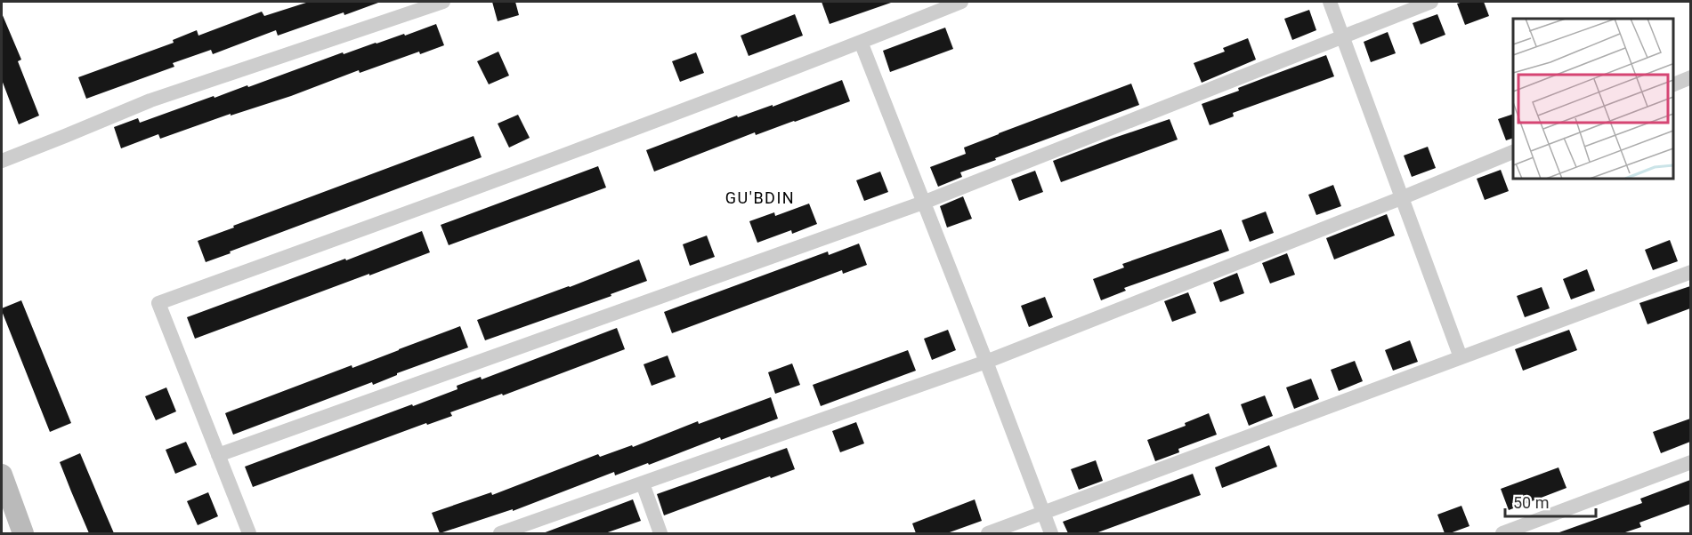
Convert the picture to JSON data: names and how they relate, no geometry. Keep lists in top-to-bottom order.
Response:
{
  "districts": ["GU'BDIN"],
  "scale_bar": "50 m"
}
